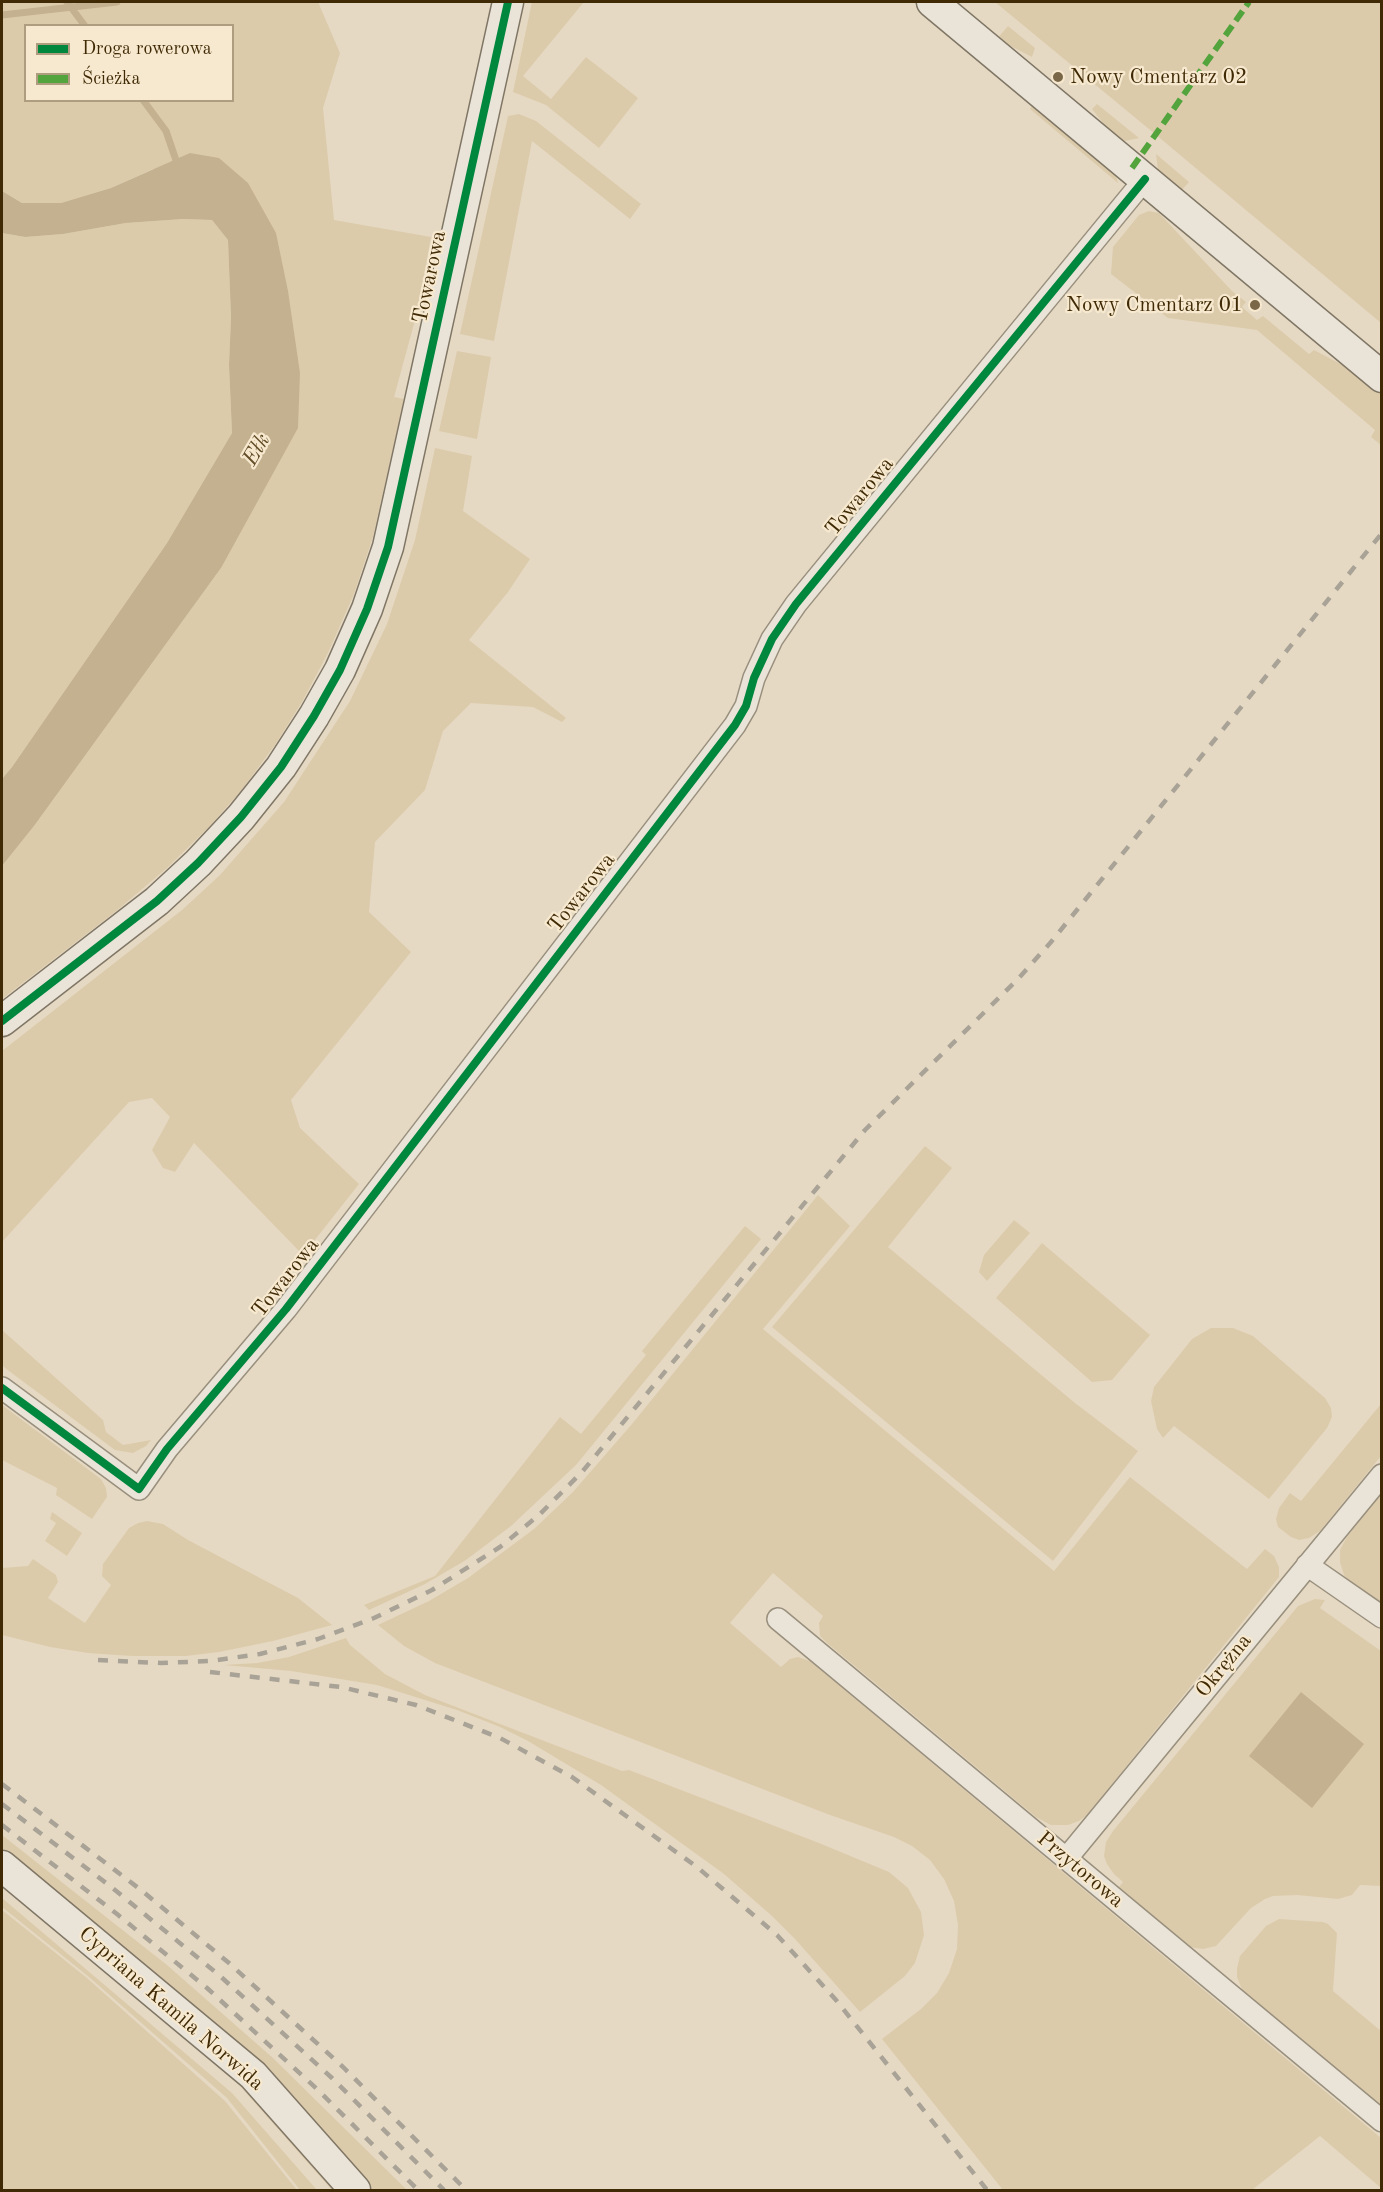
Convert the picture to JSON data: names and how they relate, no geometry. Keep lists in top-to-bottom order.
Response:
{
  "streets": {
    "street": [
      "Towarowa",
      "Okrężna",
      "Przytorowa",
      "Cypriana Kamila Norwida"
    ]
  },
  "crossings": [
    ["Okrężna", "Przytorowa"]
  ],
  "water": ["Ełk"],
  "places": ["Nowy Cmentarz 02", "Nowy Cmentarz 01"],
  "legend": ["Droga rowerowa", "Ścieżka"]
}
